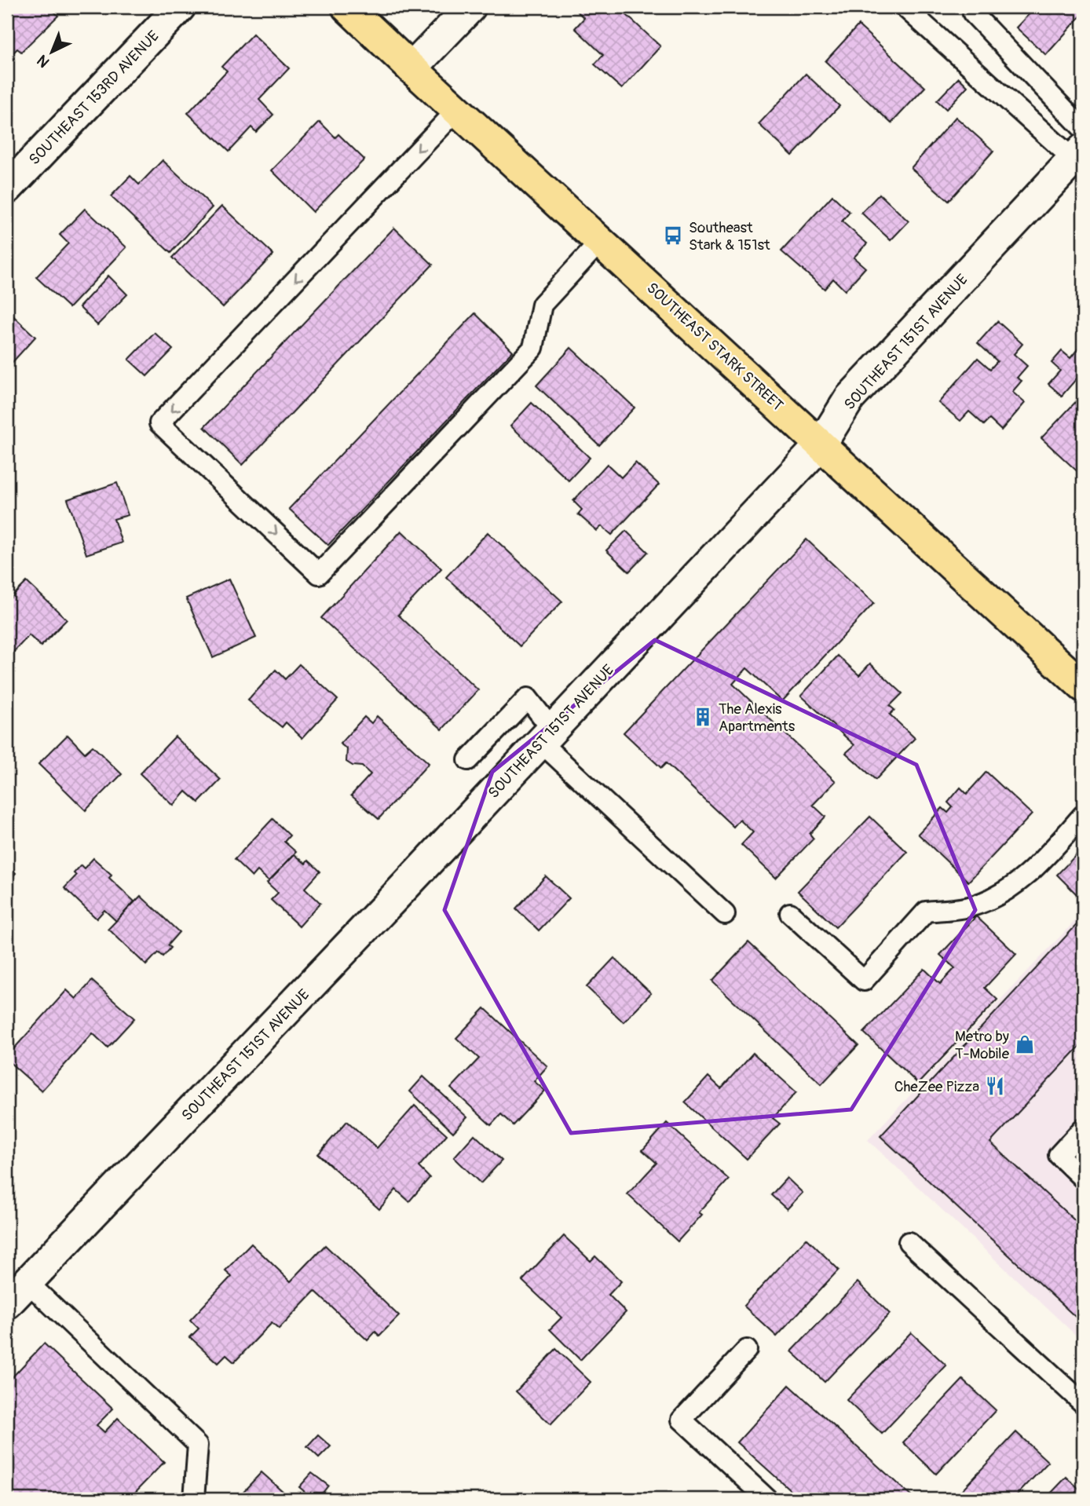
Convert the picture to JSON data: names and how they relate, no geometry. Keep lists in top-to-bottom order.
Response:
{
  "streets": {
    "main road": ["SOUTHEAST STARK STREET"],
    "street": ["SOUTHEAST 153RD AVENUE", "SOUTHEAST 151ST AVENUE"]
  },
  "crossings": [
    ["SOUTHEAST 151ST AVENUE", "SOUTHEAST STARK STREET"]
  ],
  "places": {
    "bus stop": ["Southeast Stark & 151st"],
    "building": ["The Alexis Apartments"],
    "shop": ["Metro by T-Mobile"],
    "restaurant": ["CheZee Pizza"]
  },
  "north": "bottom left"
}
